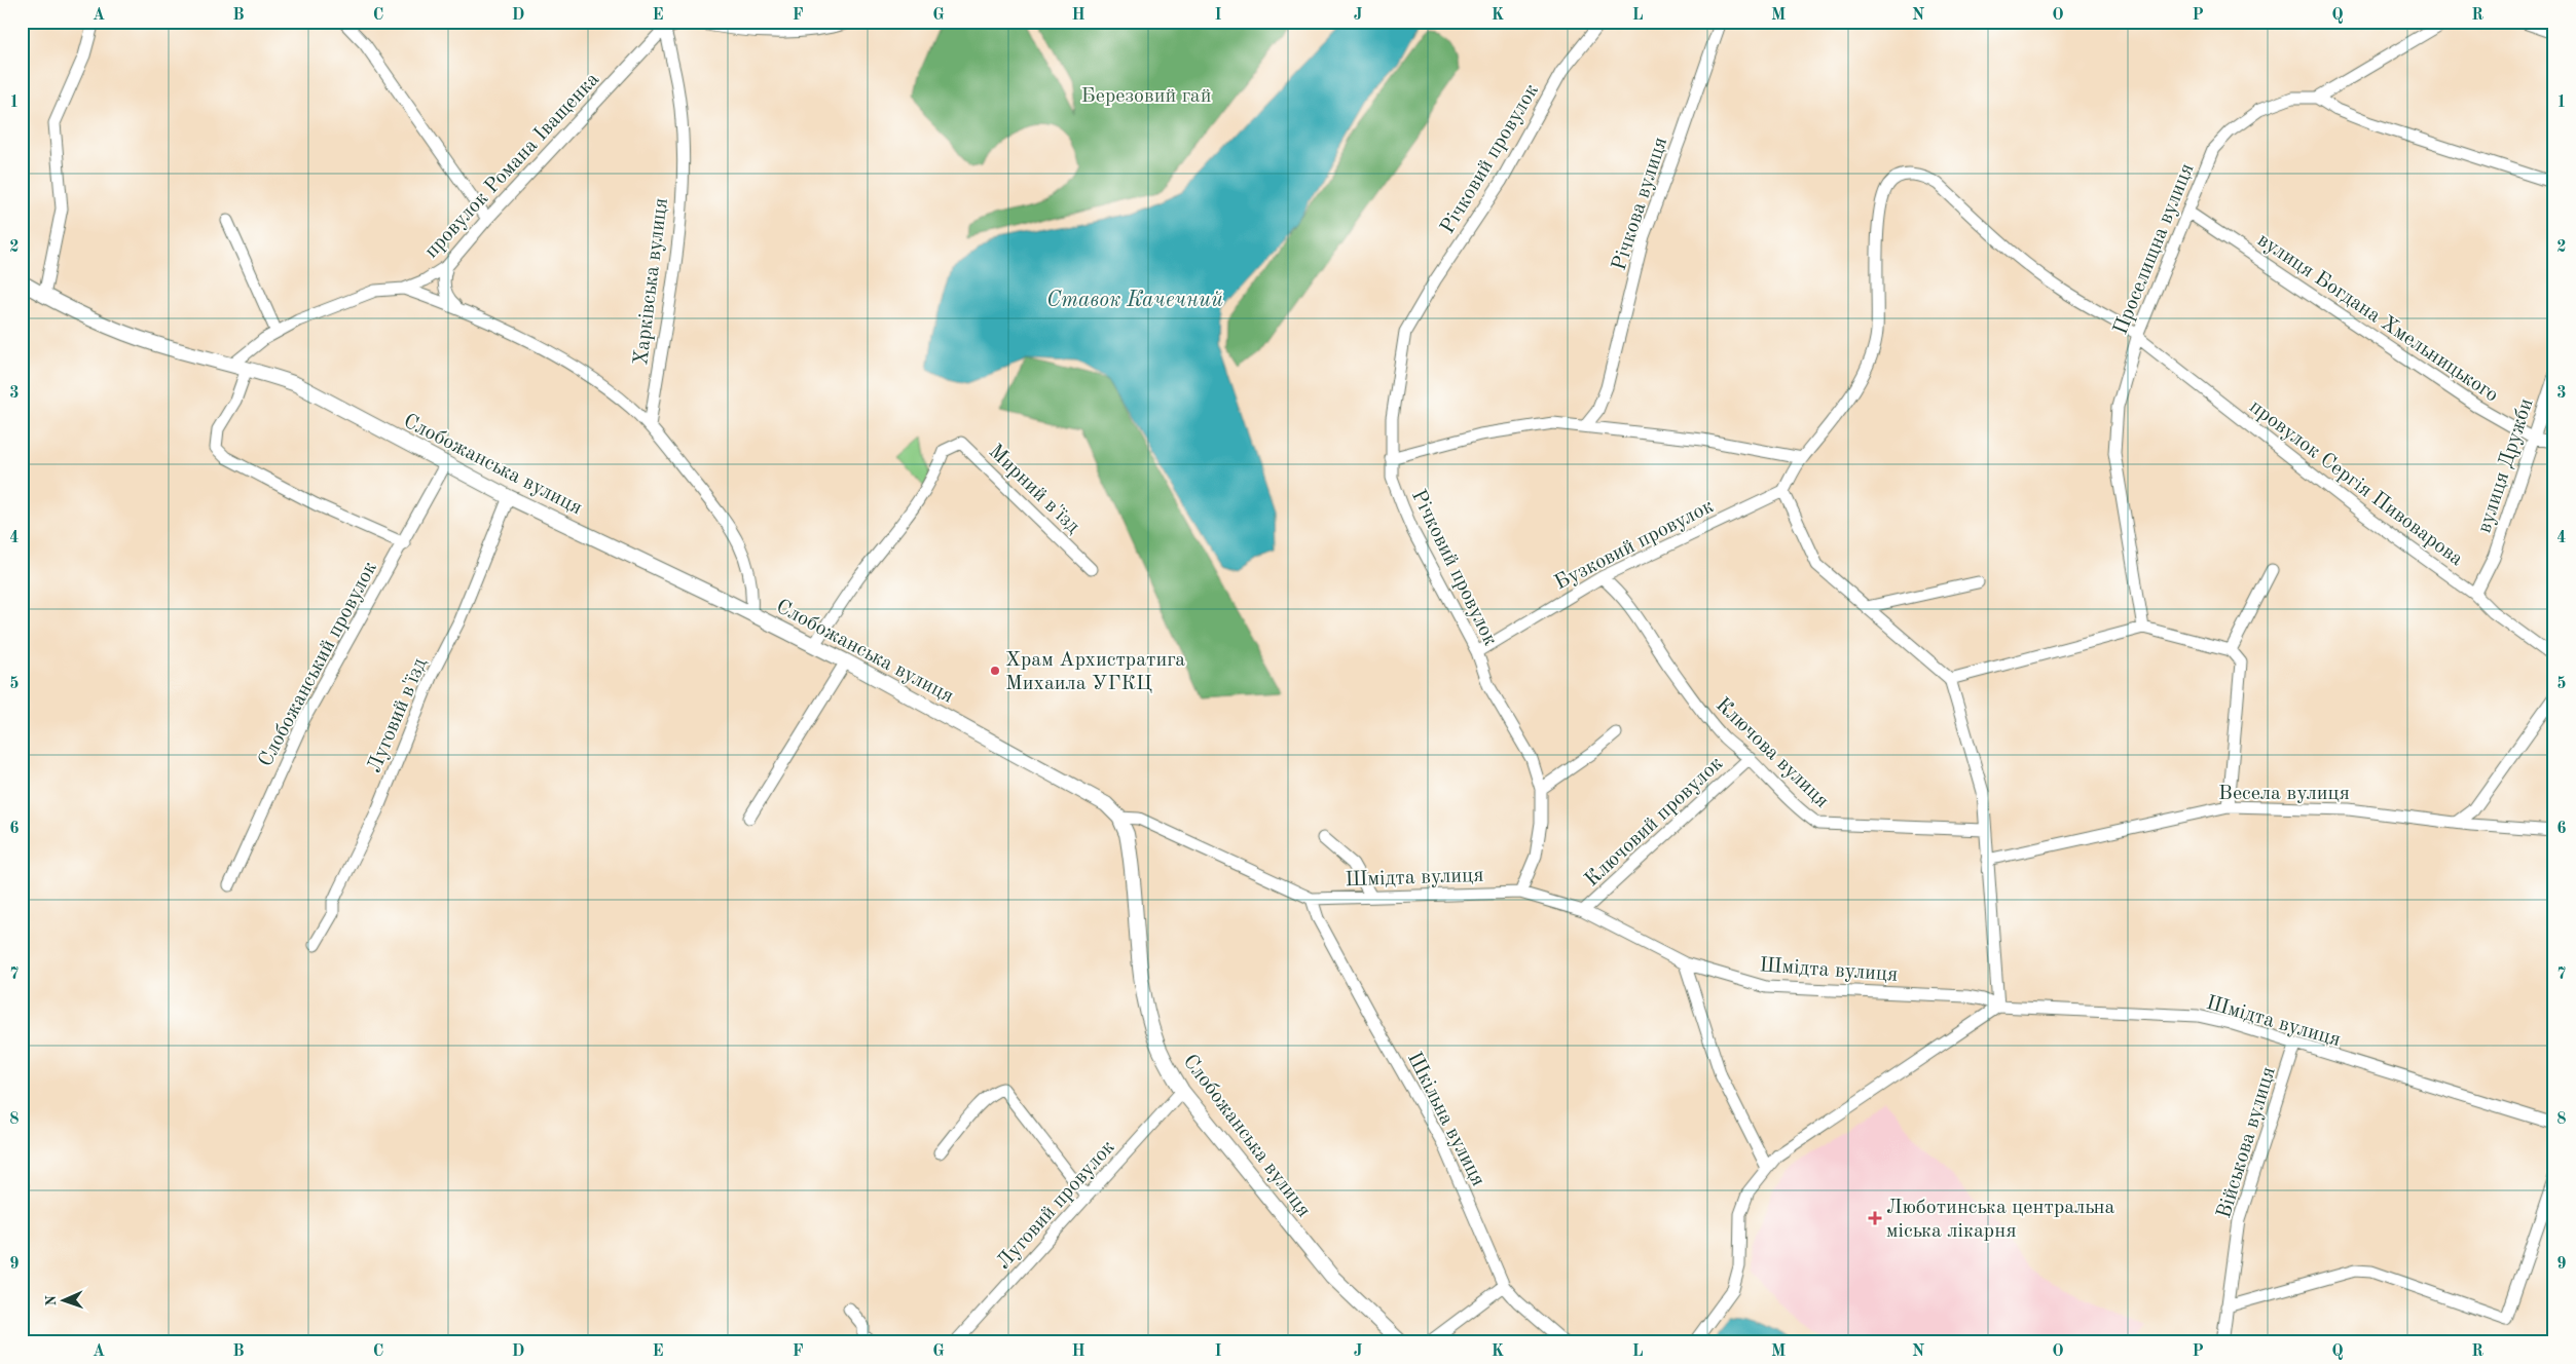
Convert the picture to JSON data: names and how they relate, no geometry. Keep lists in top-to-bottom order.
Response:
{
  "streets": {
    "street": [
      "Річковий провулок",
      "провулок Романа Іващенка",
      "Річкова вулиця",
      "Проселищна вулиця",
      "Харківська вулиця",
      "вулиця Богдана Хмельницького",
      "Слобожанська вулиця",
      "вулиця Дружби",
      "провулок Сергія Пивоварова",
      "Мирний в'їзд",
      "Бузковий провулок",
      "Слобожанський провулок",
      "Луговий в'їзд",
      "Ключова вулиця",
      "Весела вулиця",
      "Ключовий провулок",
      "Шмідта вулиця",
      "Шкільна вулиця",
      "Військова вулиця",
      "Луговий провулок"
    ]
  },
  "crossings": [
    ["Річковий провулок", "Бузковий провулок"],
    ["Річковий провулок", "Шмідта вулиця"],
    ["провулок Романа Іващенка", "Харківська вулиця"],
    ["провулок Романа Іващенка", "Слобожанська вулиця"],
    ["Проселищна вулиця", "вулиця Богдана Хмельницького"],
    ["Проселищна вулиця", "провулок Сергія Пивоварова"],
    ["вулиця Богдана Хмельницького", "вулиця Дружби"],
    ["Слобожанська вулиця", "Мирний в'їзд"],
    ["Слобожанська вулиця", "Слобожанський провулок"],
    ["Слобожанська вулиця", "Луговий в'їзд"],
    ["Слобожанська вулиця", "Шмідта вулиця"],
    ["Слобожанська вулиця", "Луговий провулок"],
    ["вулиця Дружби", "провулок Сергія Пивоварова"],
    ["Бузковий провулок", "Ключова вулиця"],
    ["Ключова вулиця", "Ключовий провулок"],
    ["Ключовий провулок", "Шмідта вулиця"],
    ["Шмідта вулиця", "Шкільна вулиця"],
    ["Шмідта вулиця", "Військова вулиця"]
  ],
  "water": ["Ставок Качечний"],
  "parks": ["Березовий гай"],
  "places": {
    "other": ["Храм Архистратига Михаила УГКЦ"],
    "health": ["Люботинська центральна міська лікарня"]
  },
  "north": "left",
  "grid": {
    "columns": [
      "A",
      "B",
      "C",
      "D",
      "E",
      "F",
      "G",
      "H",
      "I",
      "J",
      "K",
      "L",
      "M",
      "N",
      "O",
      "P",
      "Q",
      "R"
    ],
    "rows": [
      "1",
      "2",
      "3",
      "4",
      "5",
      "6",
      "7",
      "8",
      "9"
    ]
  }
}
